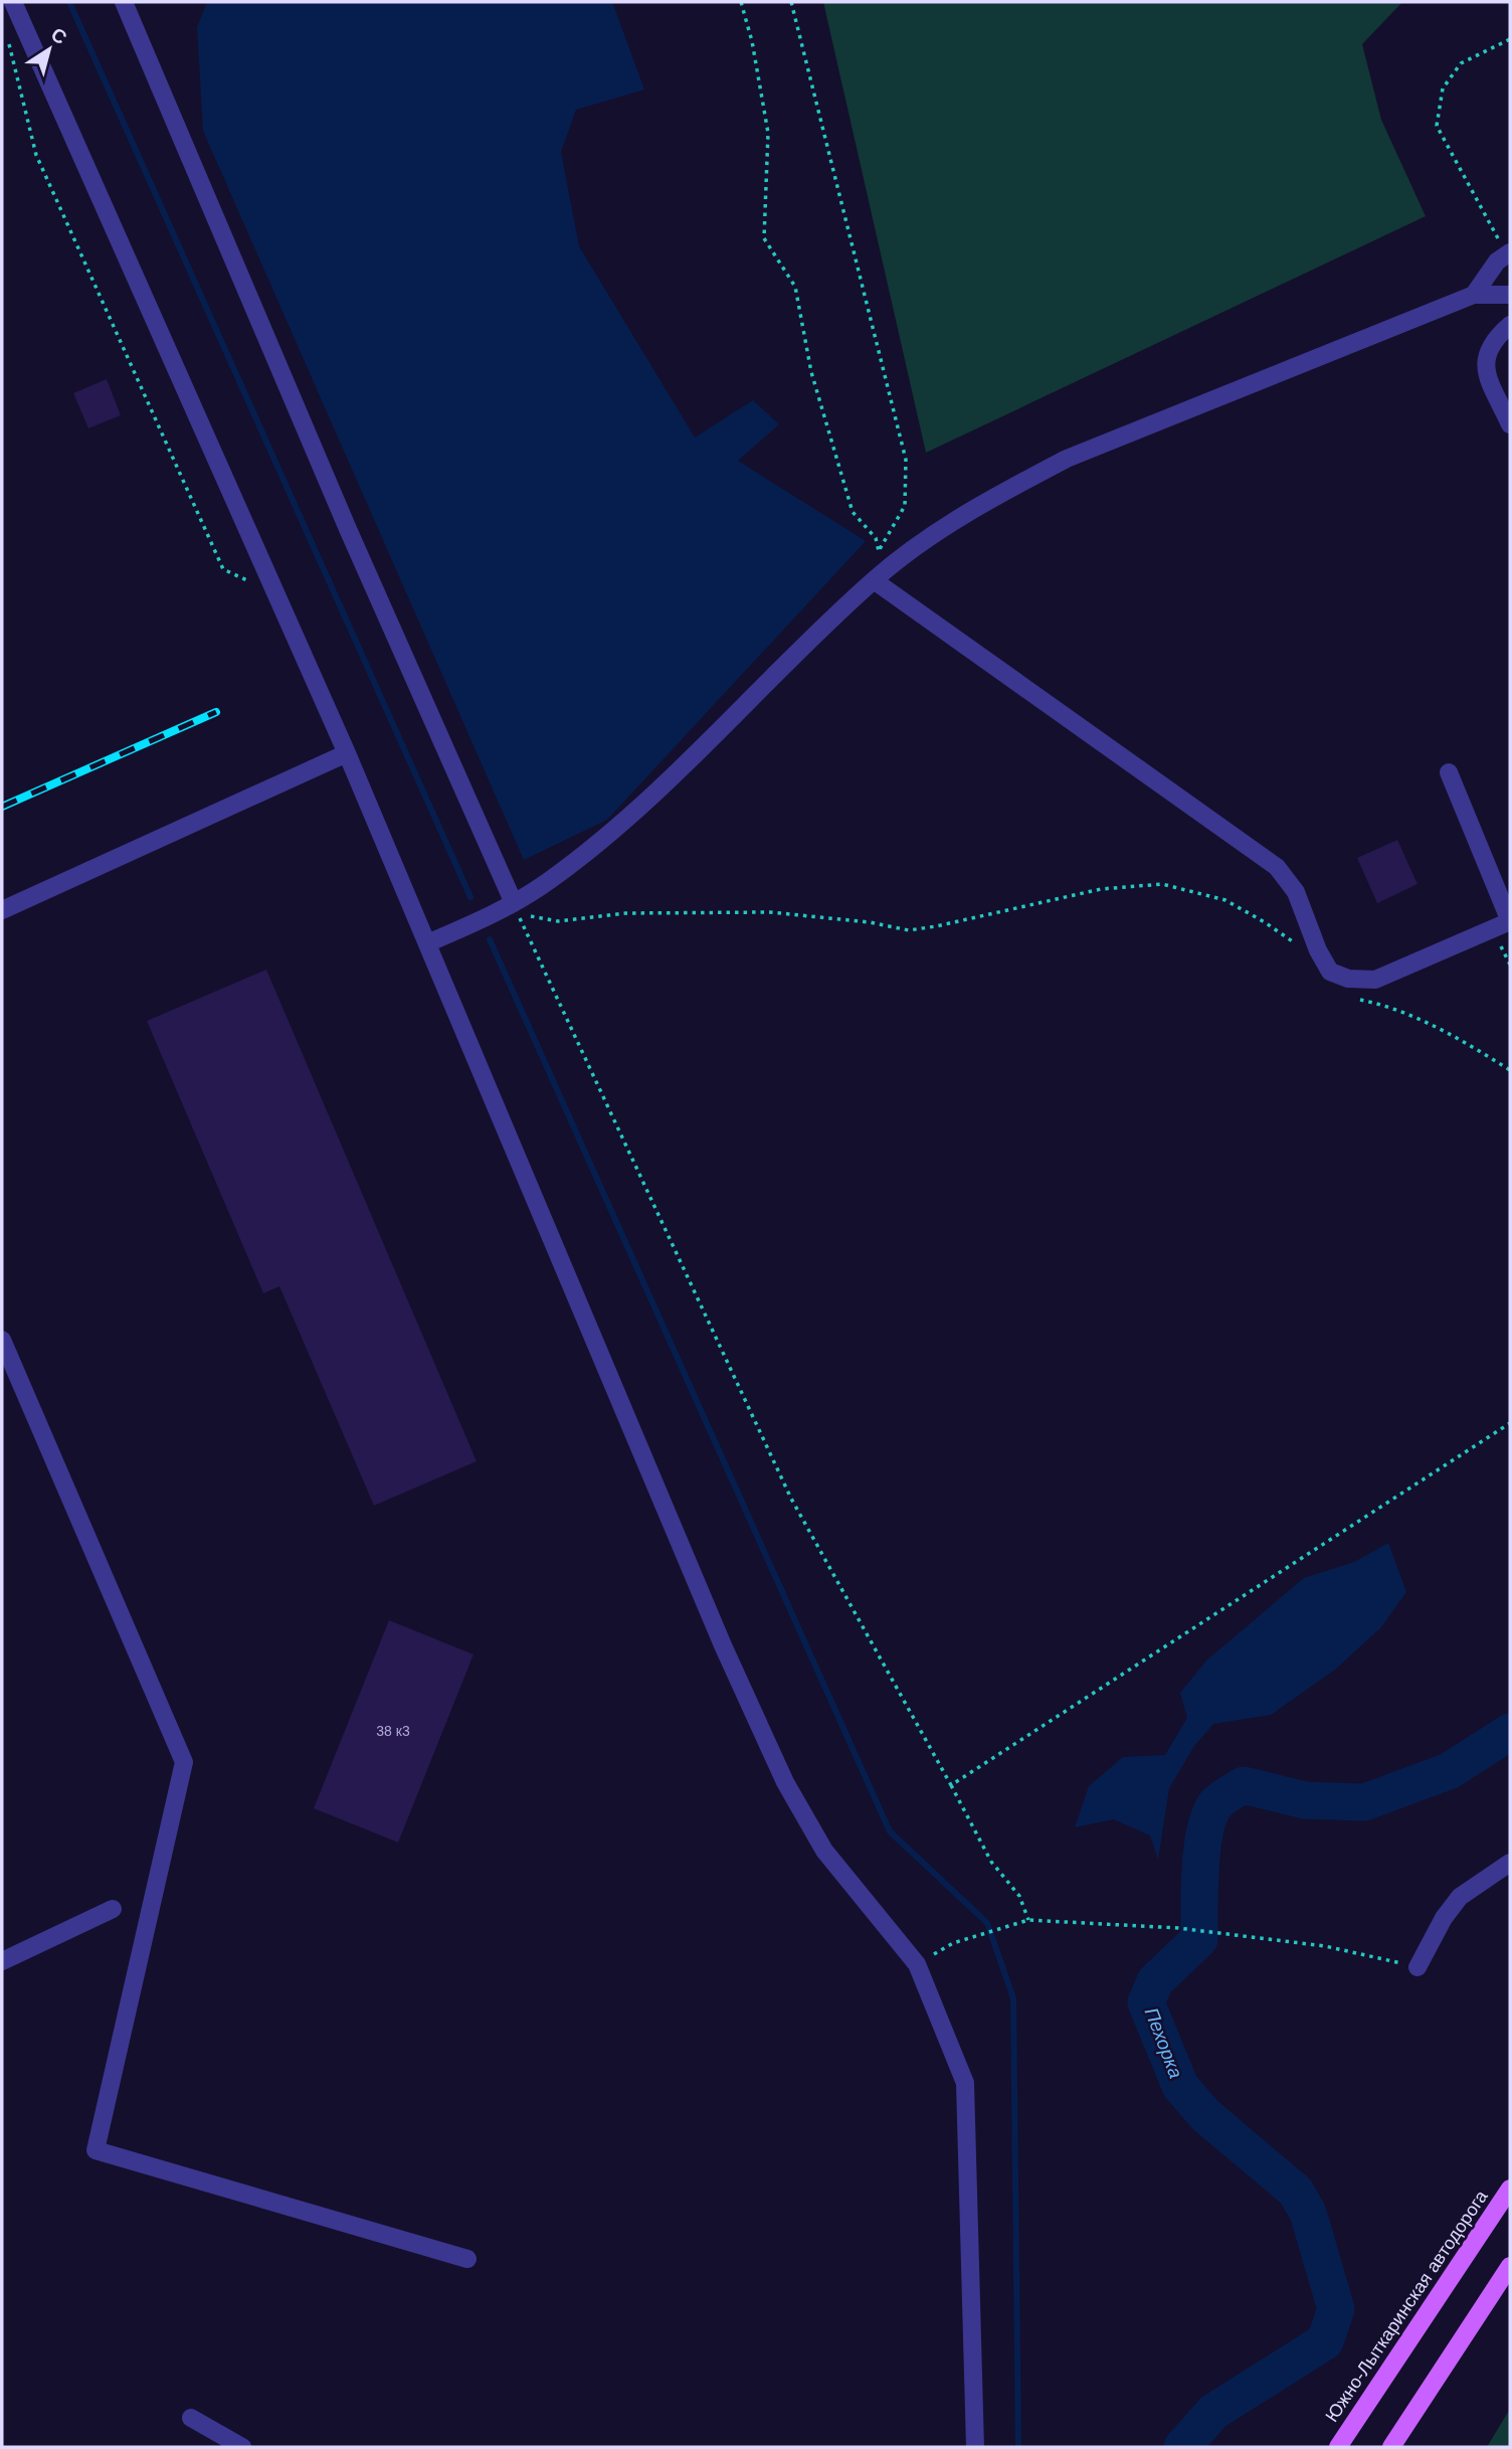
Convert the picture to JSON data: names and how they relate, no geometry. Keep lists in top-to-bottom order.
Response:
{
  "streets": {
    "main road": ["Южно-Лыткаринская автодорога"]
  },
  "water": ["Пехорка"],
  "house_numbers": ["38 к3"],
  "north": "top right"
}
